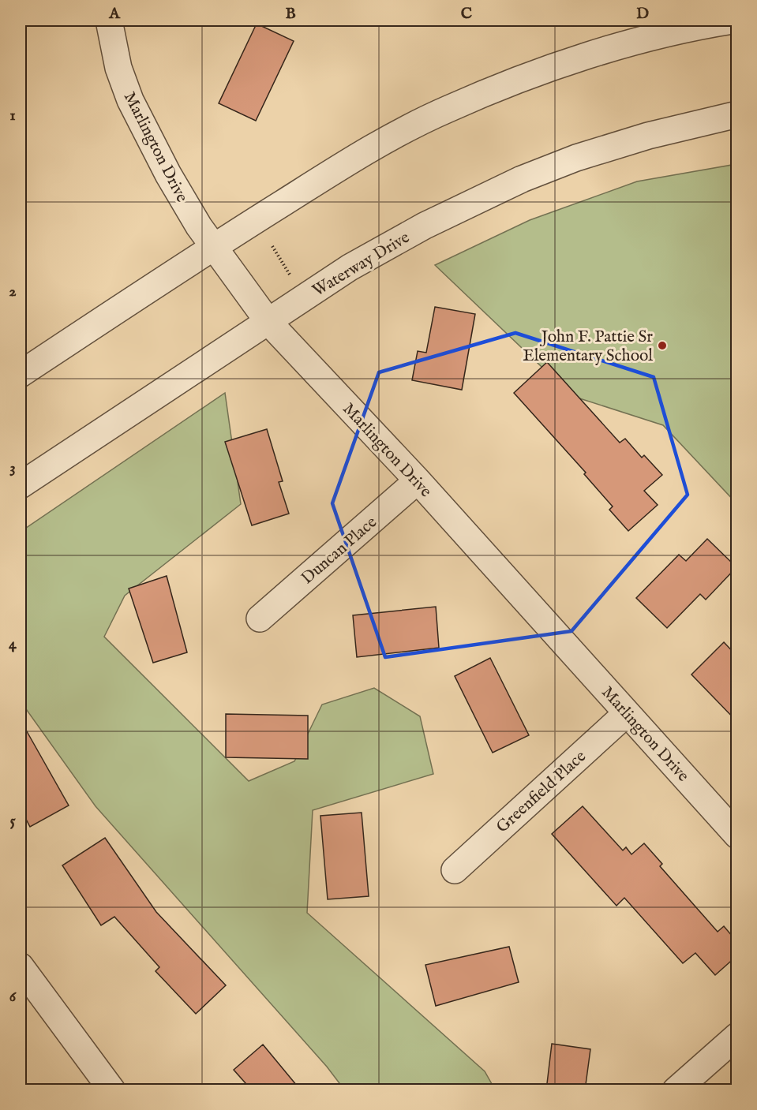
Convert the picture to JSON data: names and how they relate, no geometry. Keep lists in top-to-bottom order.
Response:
{
  "streets": {
    "street": [
      "Marlington Drive",
      "Waterway Drive",
      "Duncan Place",
      "Greenfield Place"
    ]
  },
  "crossings": [
    ["Marlington Drive", "Waterway Drive"],
    ["Marlington Drive", "Duncan Place"],
    ["Marlington Drive", "Greenfield Place"]
  ],
  "places": ["John F. Pattie Sr Elementary School"],
  "grid": {
    "columns": [
      "A",
      "B",
      "C",
      "D"
    ],
    "rows": [
      "1",
      "2",
      "3",
      "4",
      "5",
      "6"
    ]
  }
}
